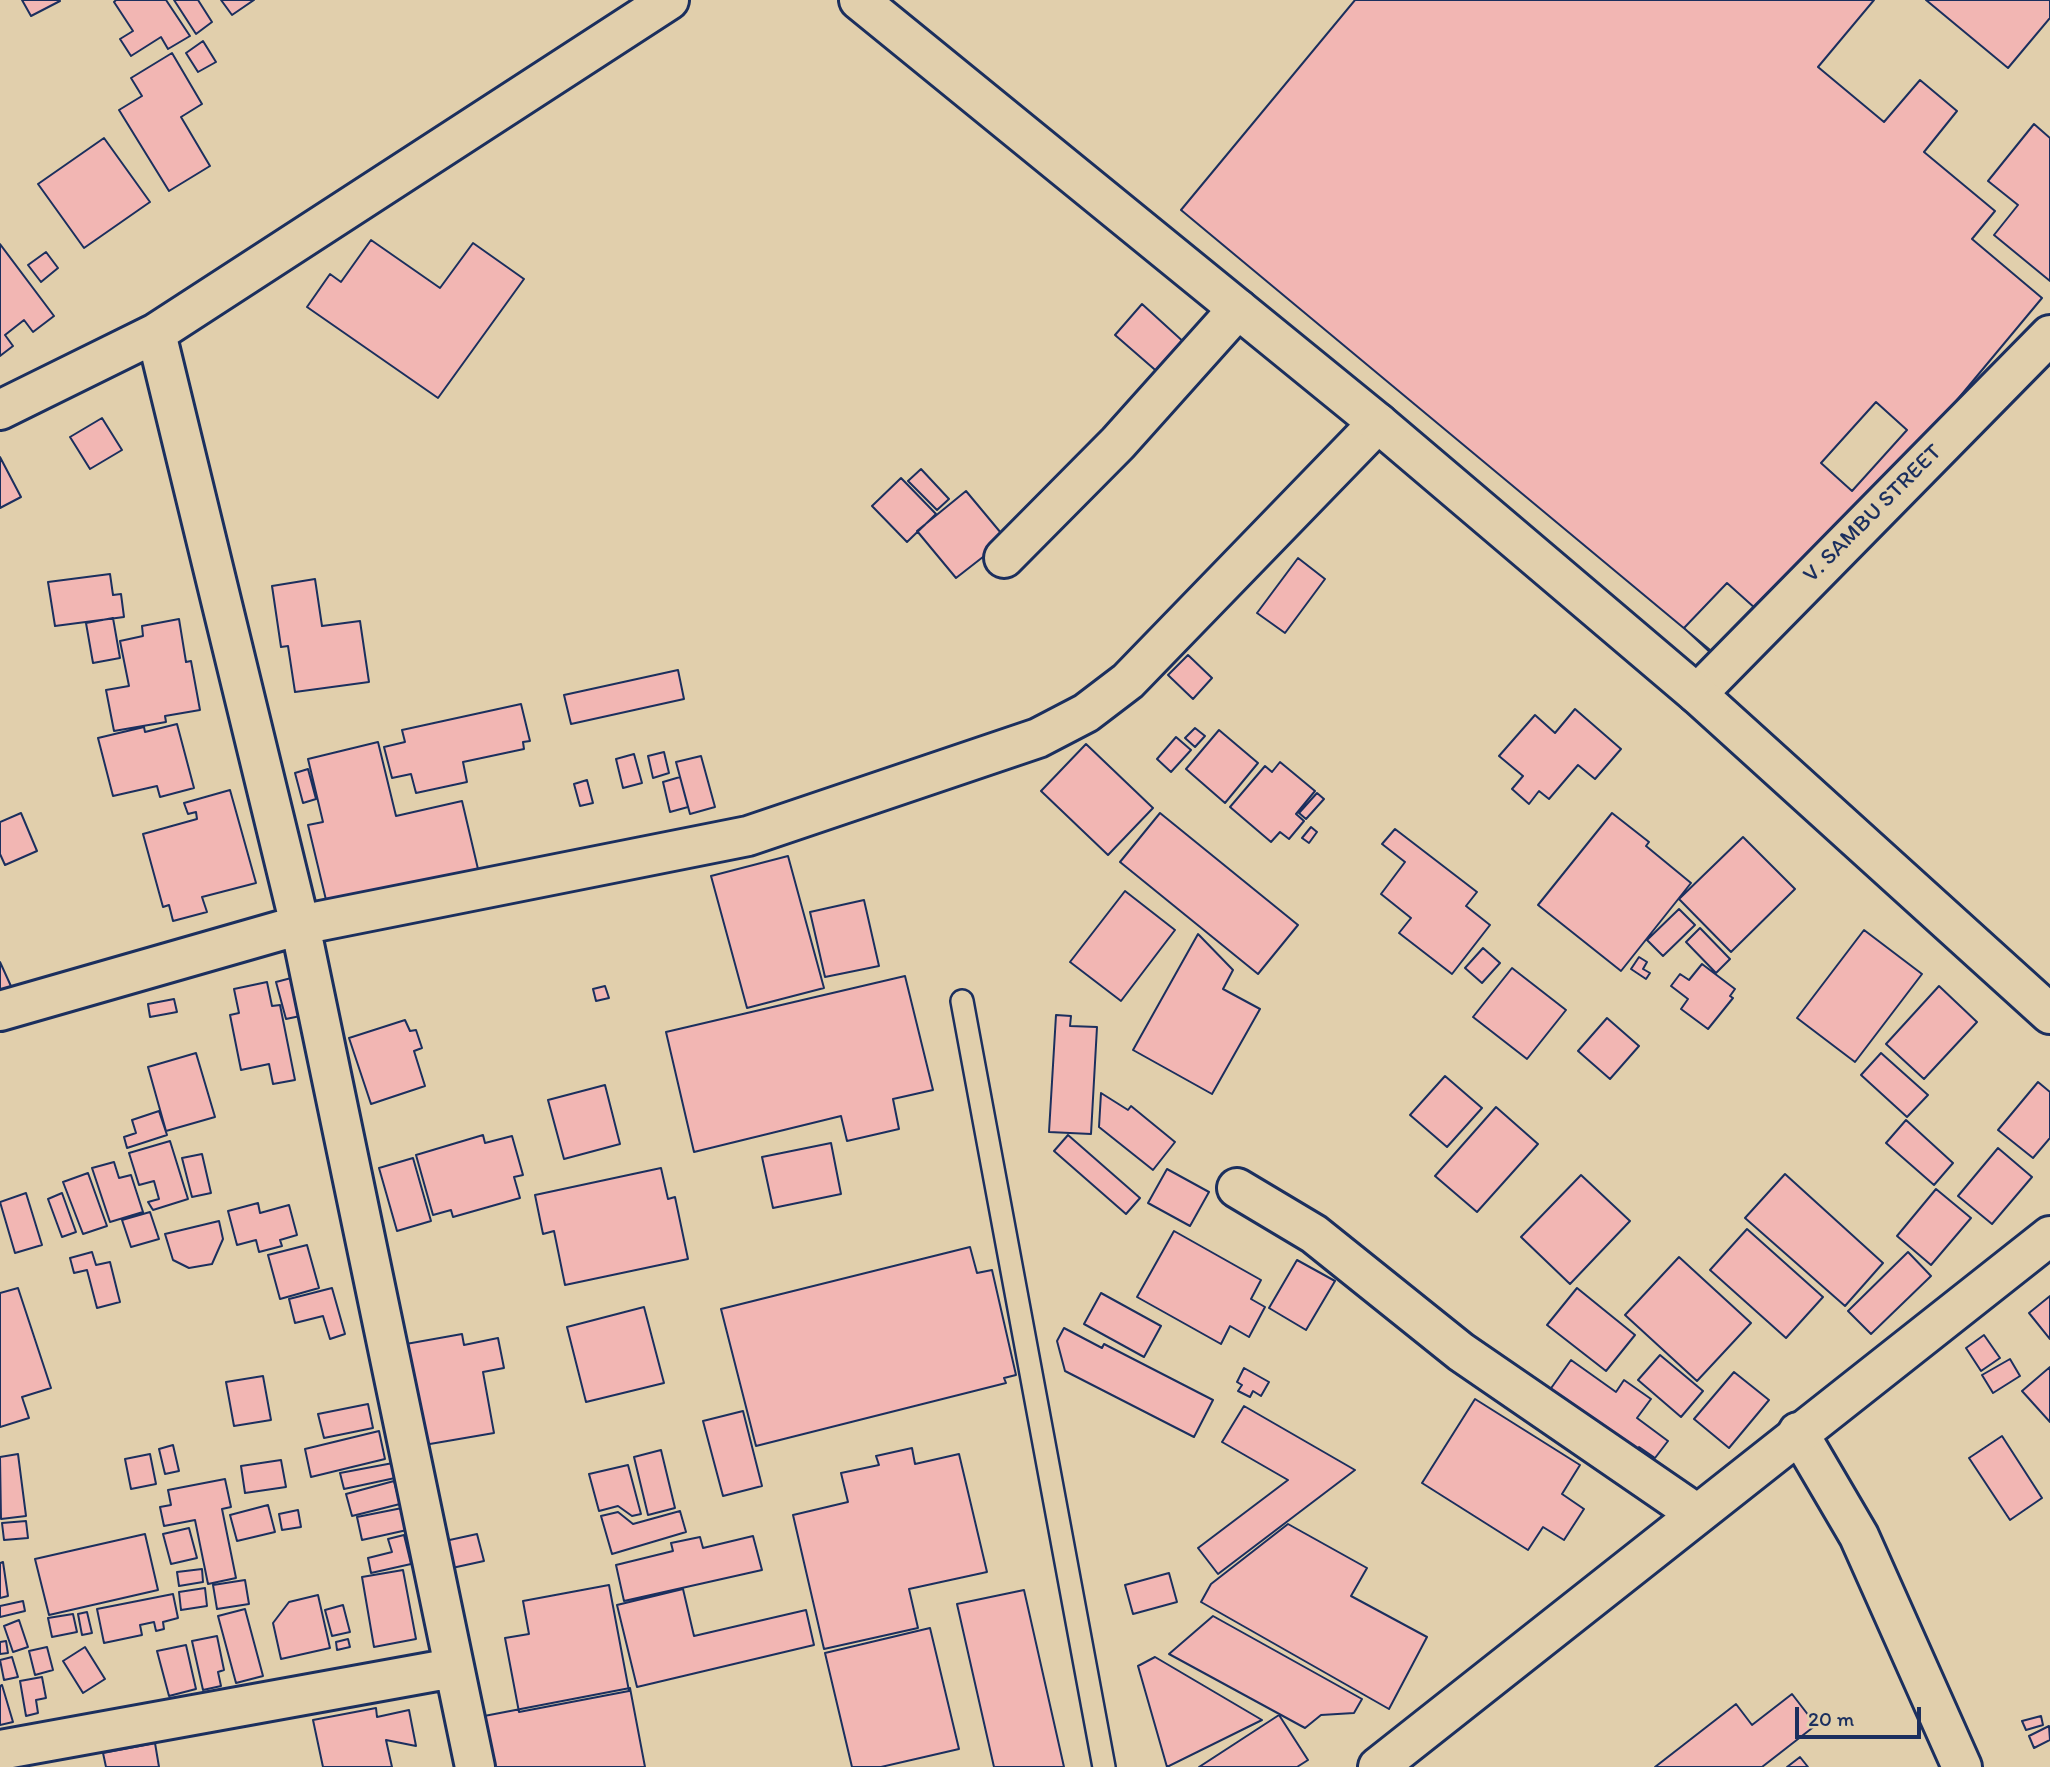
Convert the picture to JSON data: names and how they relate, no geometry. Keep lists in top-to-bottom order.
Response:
{
  "streets": {
    "street": ["V. SAMBU STREET"]
  },
  "scale_bar": "20 m"
}
